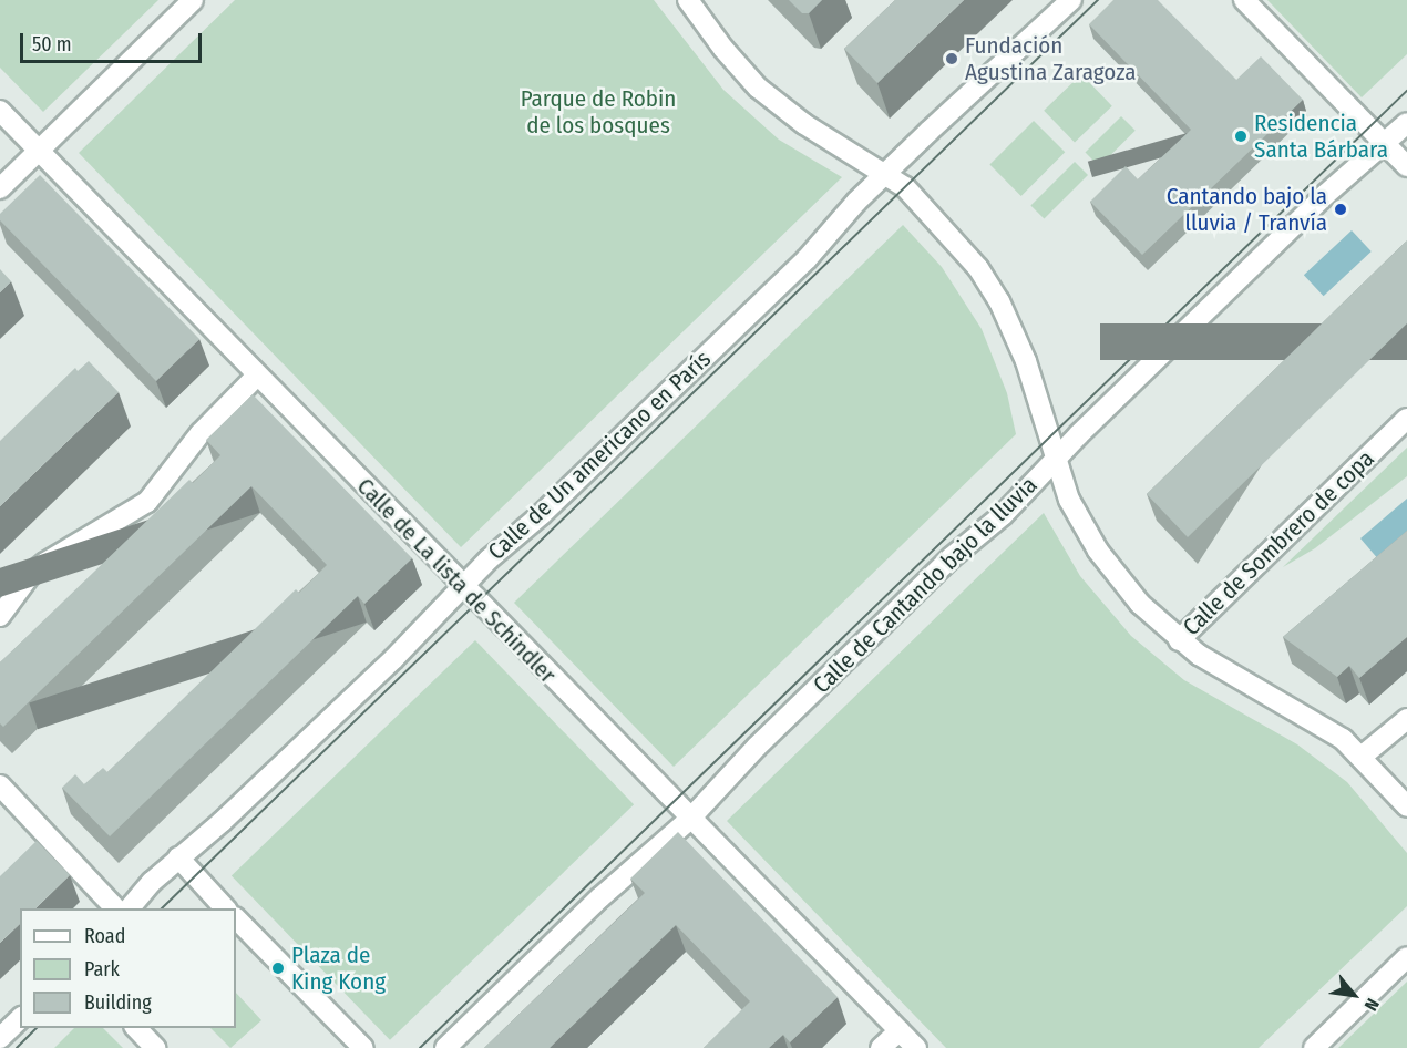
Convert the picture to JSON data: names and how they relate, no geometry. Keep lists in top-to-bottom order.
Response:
{
  "streets": {
    "street": [
      "Calle de Un americano en París",
      "Calle de Sombrero de copa",
      "Calle de La lista de Schindler",
      "Calle de Cantando bajo la lluvia"
    ]
  },
  "crossings": [
    ["Calle de Un americano en París", "Calle de La lista de Schindler"],
    ["Calle de La lista de Schindler", "Calle de Cantando bajo la lluvia"]
  ],
  "parks": ["Parque de Robin de los bosques"],
  "places": [
    "Fundación Agustina Zaragoza",
    "Residencia Santa Bárbara",
    "Cantando bajo la lluvia / Tranvía",
    "Plaza de King Kong"
  ],
  "legend": ["Road", "Park", "Building"],
  "scale_bar": "50 m",
  "north": "bottom right"
}
